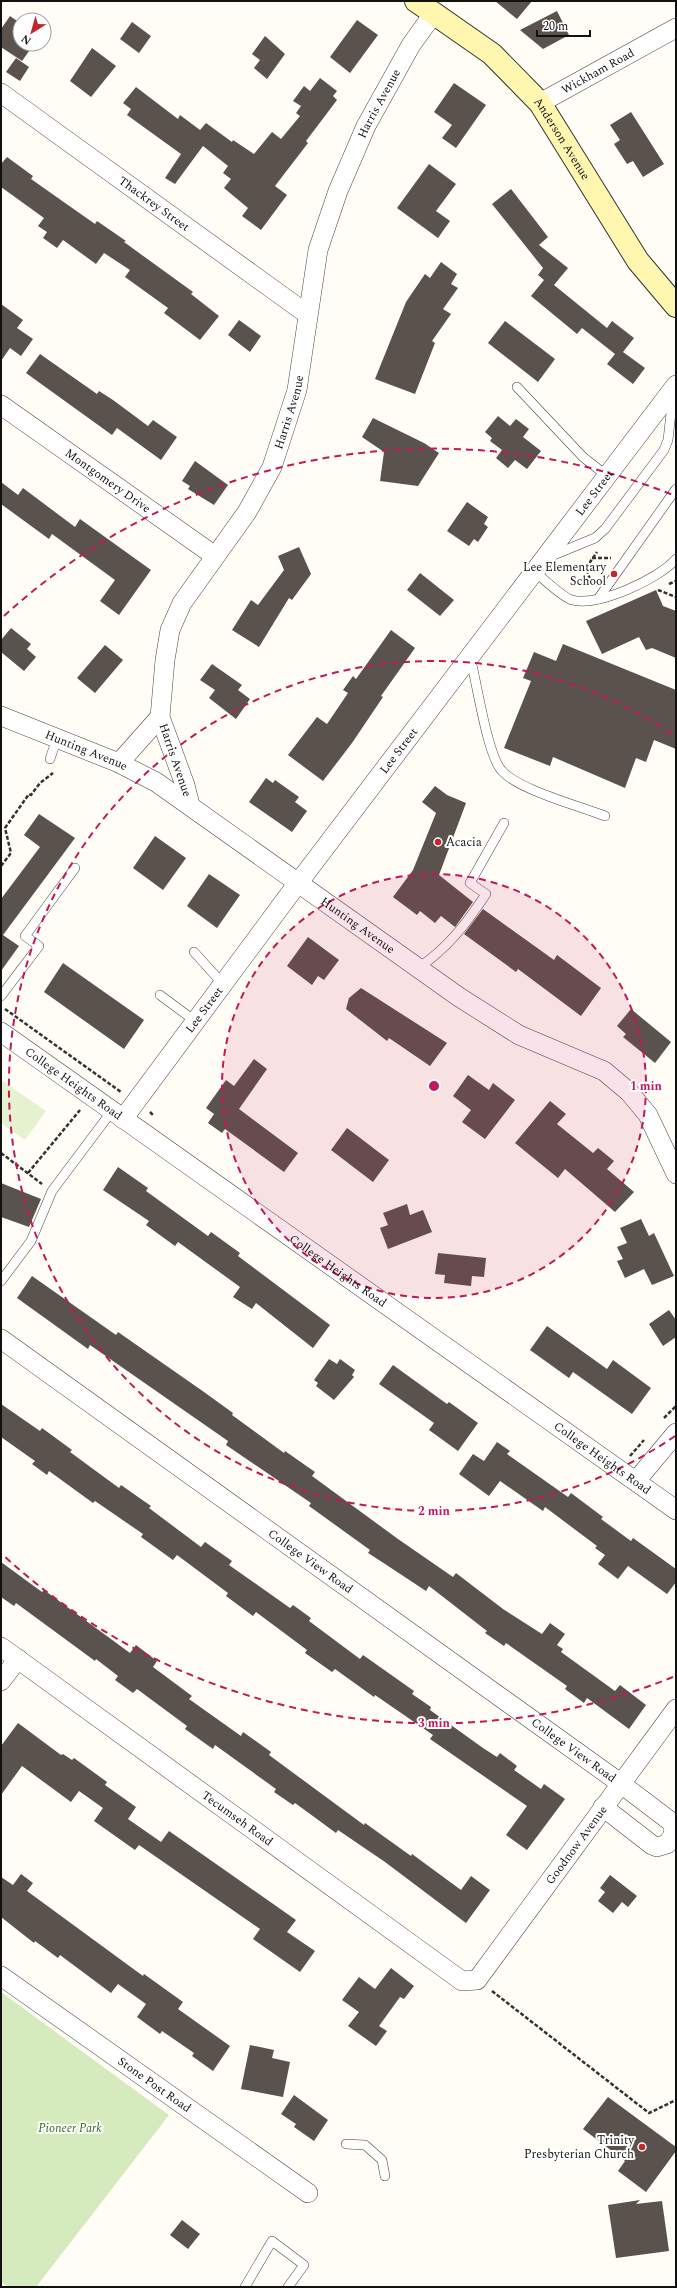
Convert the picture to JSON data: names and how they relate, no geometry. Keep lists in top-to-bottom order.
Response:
{
  "streets": {
    "main road": ["Anderson Avenue"],
    "street": [
      "Wickham Road",
      "Harris Avenue",
      "Thackrey Street",
      "Montgomery Drive",
      "Lee Street",
      "Hunting Avenue",
      "College Heights Road",
      "College View Road",
      "Tecumseh Road",
      "Goodnow Avenue",
      "Stone Post Road"
    ]
  },
  "crossings": [
    ["Wickham Road", "Anderson Avenue"],
    ["Harris Avenue", "Anderson Avenue"],
    ["Harris Avenue", "Thackrey Street"],
    ["Harris Avenue", "Montgomery Drive"],
    ["Harris Avenue", "Hunting Avenue"],
    ["Lee Street", "Hunting Avenue"],
    ["Lee Street", "College Heights Road"],
    ["College View Road", "Goodnow Avenue"],
    ["Tecumseh Road", "Goodnow Avenue"]
  ],
  "parks": ["Pioneer Park"],
  "places": ["Lee Elementary School", "Acacia", "Trinity Presbyterian Church"],
  "scale_bar": "20 m",
  "north": "bottom left",
  "rings": ["1 min", "2 min", "3 min"]
}
